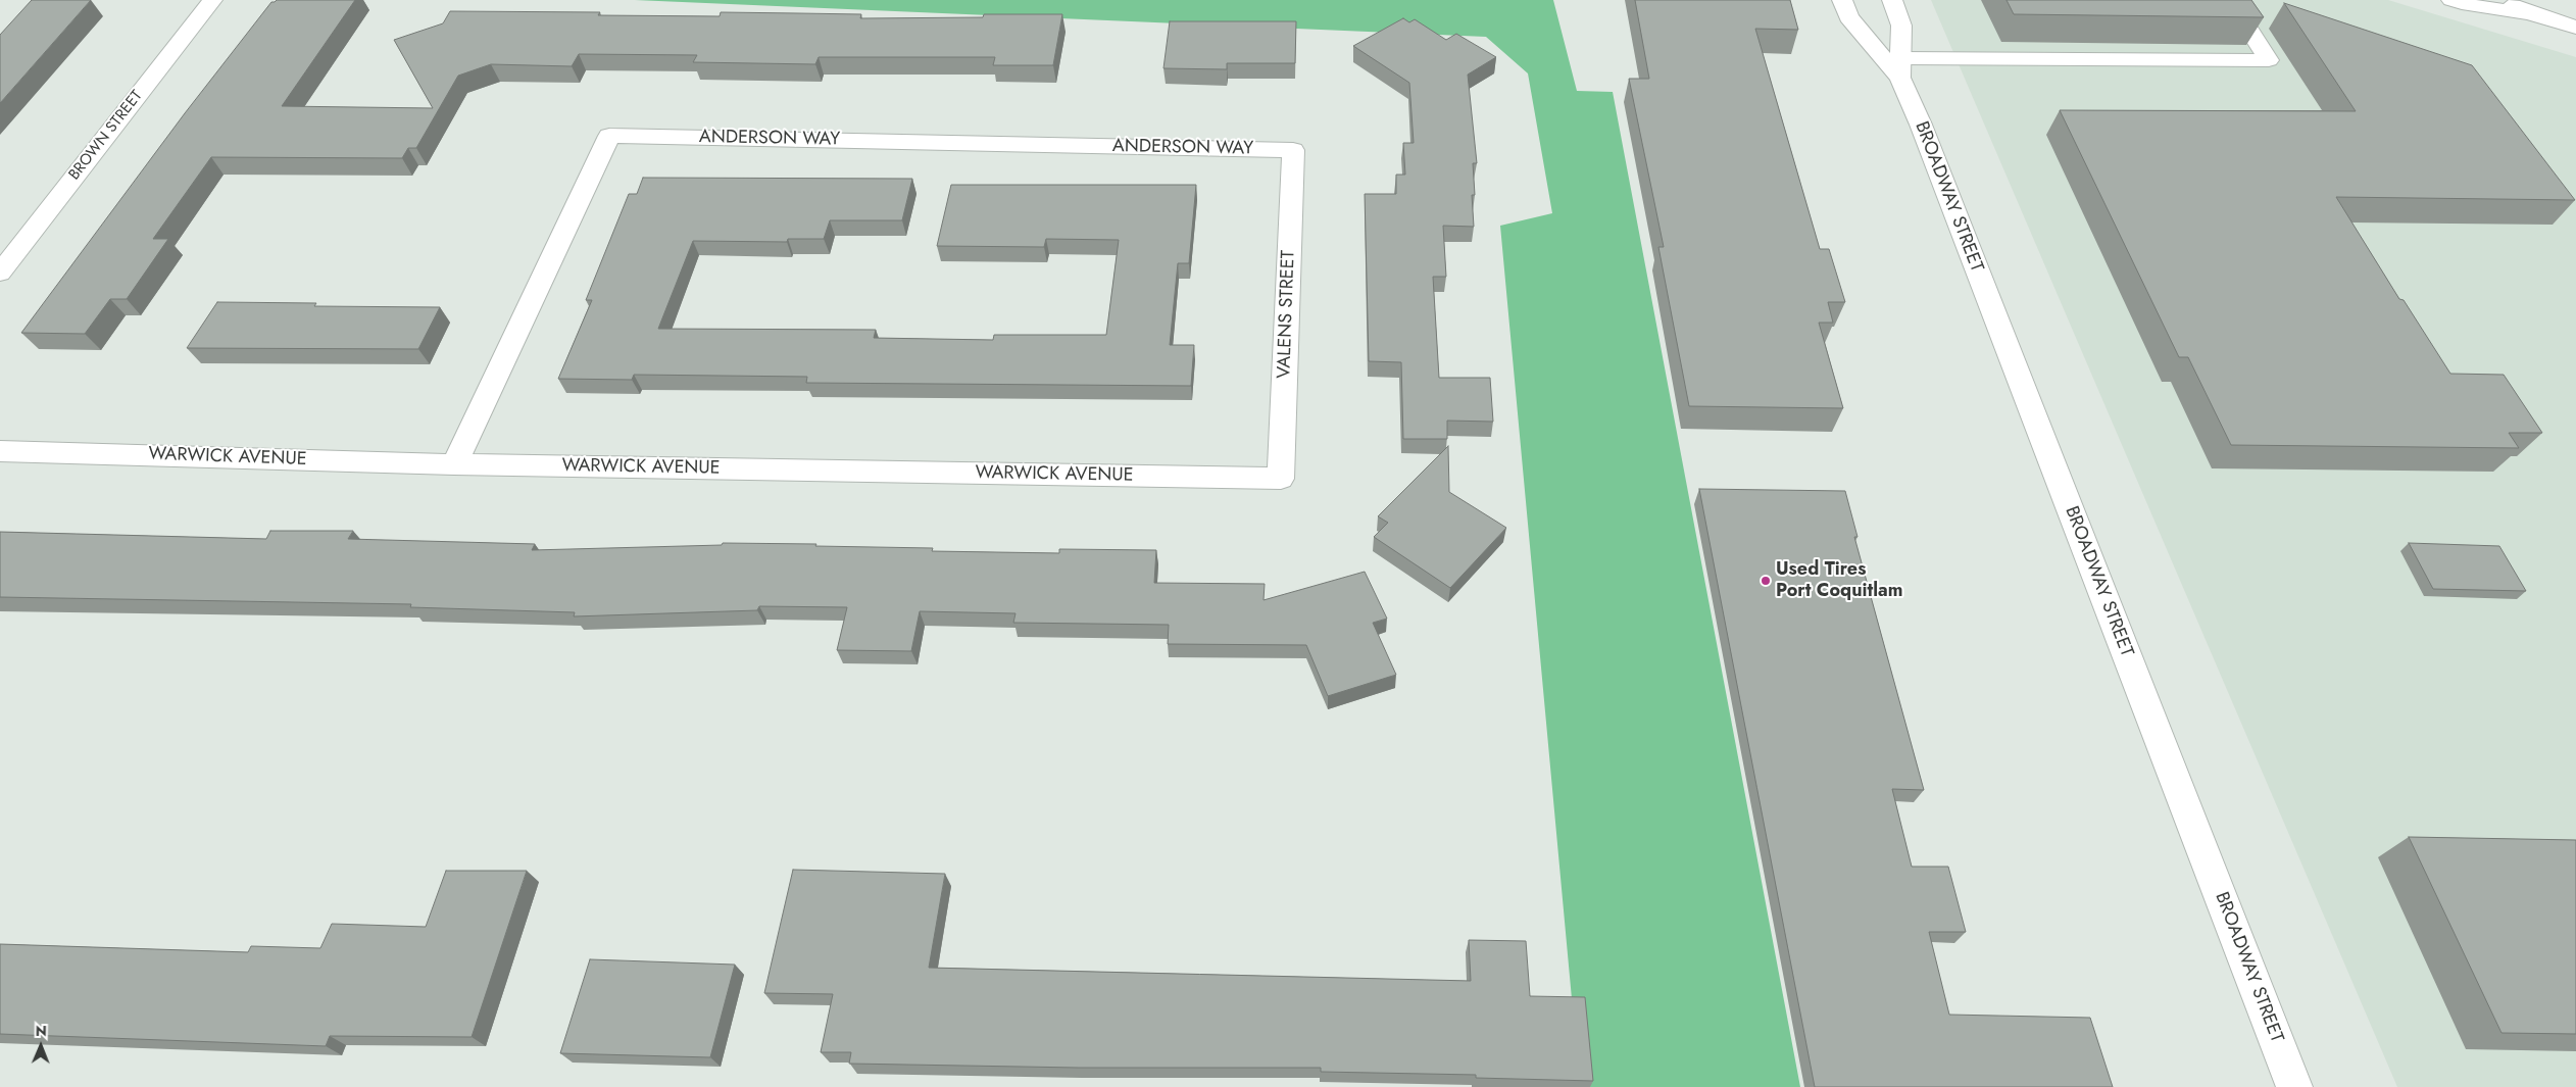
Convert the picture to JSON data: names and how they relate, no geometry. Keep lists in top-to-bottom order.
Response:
{
  "streets": {
    "street": [
      "BROWN STREET",
      "ANDERSON WAY",
      "BROADWAY STREET",
      "VALENS STREET",
      "WARWICK AVENUE"
    ]
  },
  "crossings": [
    ["ANDERSON WAY", "VALENS STREET"],
    ["ANDERSON WAY", "WARWICK AVENUE"],
    ["VALENS STREET", "WARWICK AVENUE"]
  ],
  "places": ["Used Tires Port Coquitlam"],
  "north": "top"
}
